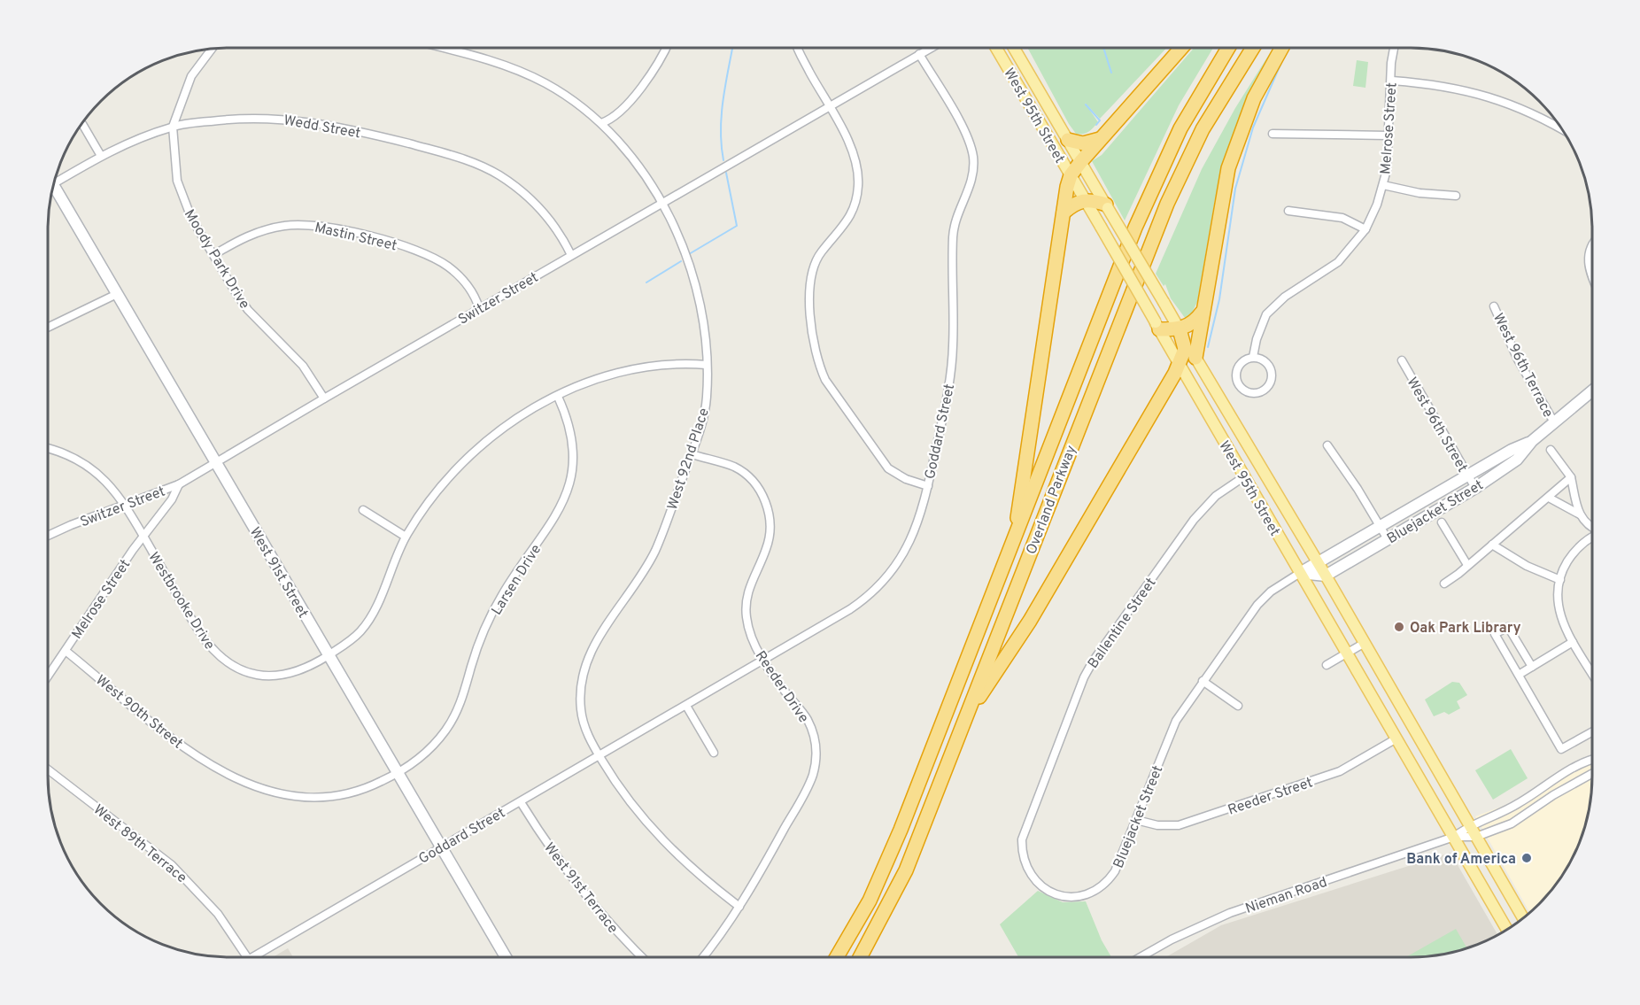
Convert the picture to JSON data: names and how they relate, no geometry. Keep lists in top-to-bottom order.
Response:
{
  "streets": {
    "highway": ["Overland Parkway"],
    "main road": ["West 95th Street"],
    "street": [
      "Wedd Street",
      "Melrose Street",
      "Mastin Street",
      "Moody Park Drive",
      "Switzer Street",
      "West 96th Terrace",
      "West 96th Street",
      "Goddard Street",
      "West 92nd Place",
      "Bluejacket Street",
      "West 91st Street",
      "Larsen Drive",
      "Westbrooke Drive",
      "Ballentine Street",
      "Reeder Drive",
      "West 90th Street",
      "Reeder Street",
      "West 89th Terrace",
      "West 91st Terrace",
      "Nieman Road"
    ]
  },
  "crossings": [
    ["West 95th Street", "Bluejacket Street"],
    ["West 95th Street", "Ballentine Street"],
    ["West 95th Street", "Reeder Street"],
    ["West 95th Street", "Nieman Road"],
    ["Wedd Street", "Moody Park Drive"],
    ["Wedd Street", "Switzer Street"],
    ["Melrose Street", "Switzer Street"],
    ["Melrose Street", "Westbrooke Drive"],
    ["Melrose Street", "West 90th Street"],
    ["Mastin Street", "Moody Park Drive"],
    ["Mastin Street", "Switzer Street"],
    ["Moody Park Drive", "Switzer Street"],
    ["Switzer Street", "Goddard Street"],
    ["Switzer Street", "West 92nd Place"],
    ["Switzer Street", "West 91st Street"],
    ["Switzer Street", "Westbrooke Drive"],
    ["West 96th Terrace", "Bluejacket Street"],
    ["West 96th Street", "Bluejacket Street"],
    ["Goddard Street", "West 92nd Place"],
    ["Goddard Street", "West 91st Street"],
    ["Goddard Street", "Reeder Drive"],
    ["Goddard Street", "West 91st Terrace"],
    ["West 92nd Place", "Westbrooke Drive"],
    ["West 92nd Place", "Reeder Drive"],
    ["Bluejacket Street", "Ballentine Street"],
    ["Bluejacket Street", "Reeder Street"],
    ["West 91st Street", "Larsen Drive"],
    ["West 91st Street", "Westbrooke Drive"],
    ["West 91st Street", "West 90th Street"],
    ["Larsen Drive", "Westbrooke Drive"],
    ["Larsen Drive", "West 90th Street"]
  ],
  "places": ["Oak Park Library", "Bank of America"]
}
